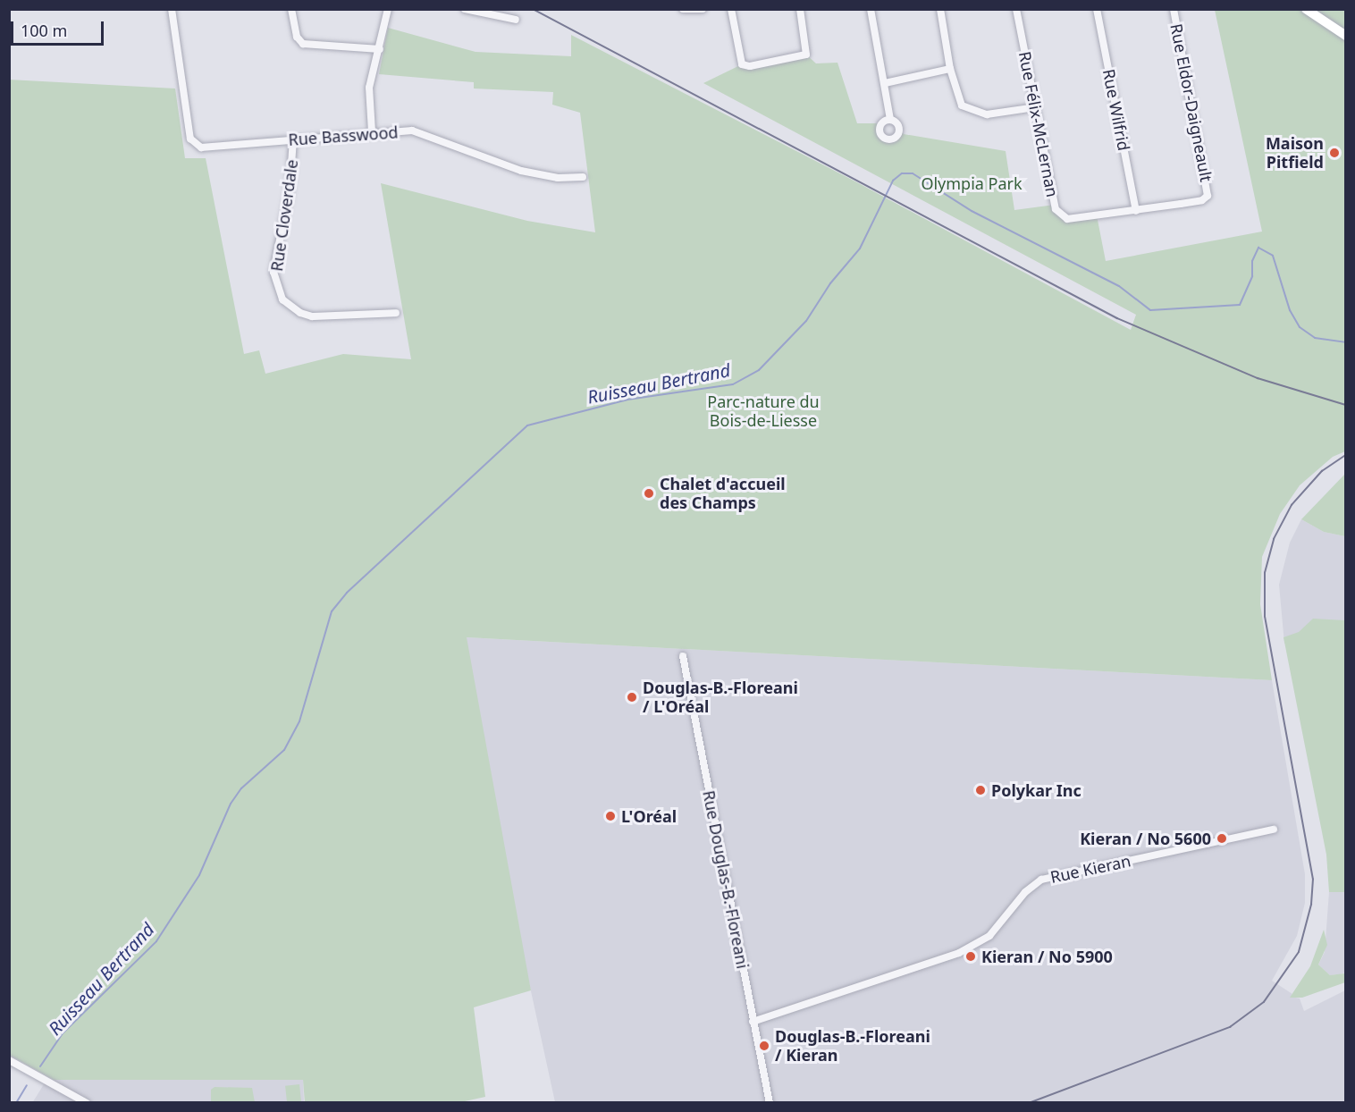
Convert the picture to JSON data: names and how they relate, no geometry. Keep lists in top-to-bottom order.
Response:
{
  "streets": {
    "street": [
      "Rue Eldor-Daigneault",
      "Rue Wilfrid",
      "Rue Félix-McLernan",
      "Rue Basswood",
      "Rue Cloverdale",
      "Rue Kieran",
      "Rue Douglas-B.-Floreani"
    ]
  },
  "crossings": [
    ["Rue Eldor-Daigneault", "Rue Félix-McLernan"],
    ["Rue Wilfrid", "Rue Félix-McLernan"],
    ["Rue Basswood", "Rue Cloverdale"],
    ["Rue Kieran", "Rue Douglas-B.-Floreani"]
  ],
  "water": ["Ruisseau Bertrand"],
  "parks": ["Olympia Park", "Parc-nature du Bois-de-Liesse"],
  "places": [
    "Maison Pitfield",
    "Chalet d'accueil des Champs",
    "Douglas-B.-Floreani / L'Oréal",
    "Polykar Inc",
    "L'Oréal",
    "Kieran / No 5600",
    "Kieran / No 5900",
    "Douglas-B.-Floreani / Kieran"
  ],
  "scale_bar": "100 m"
}
